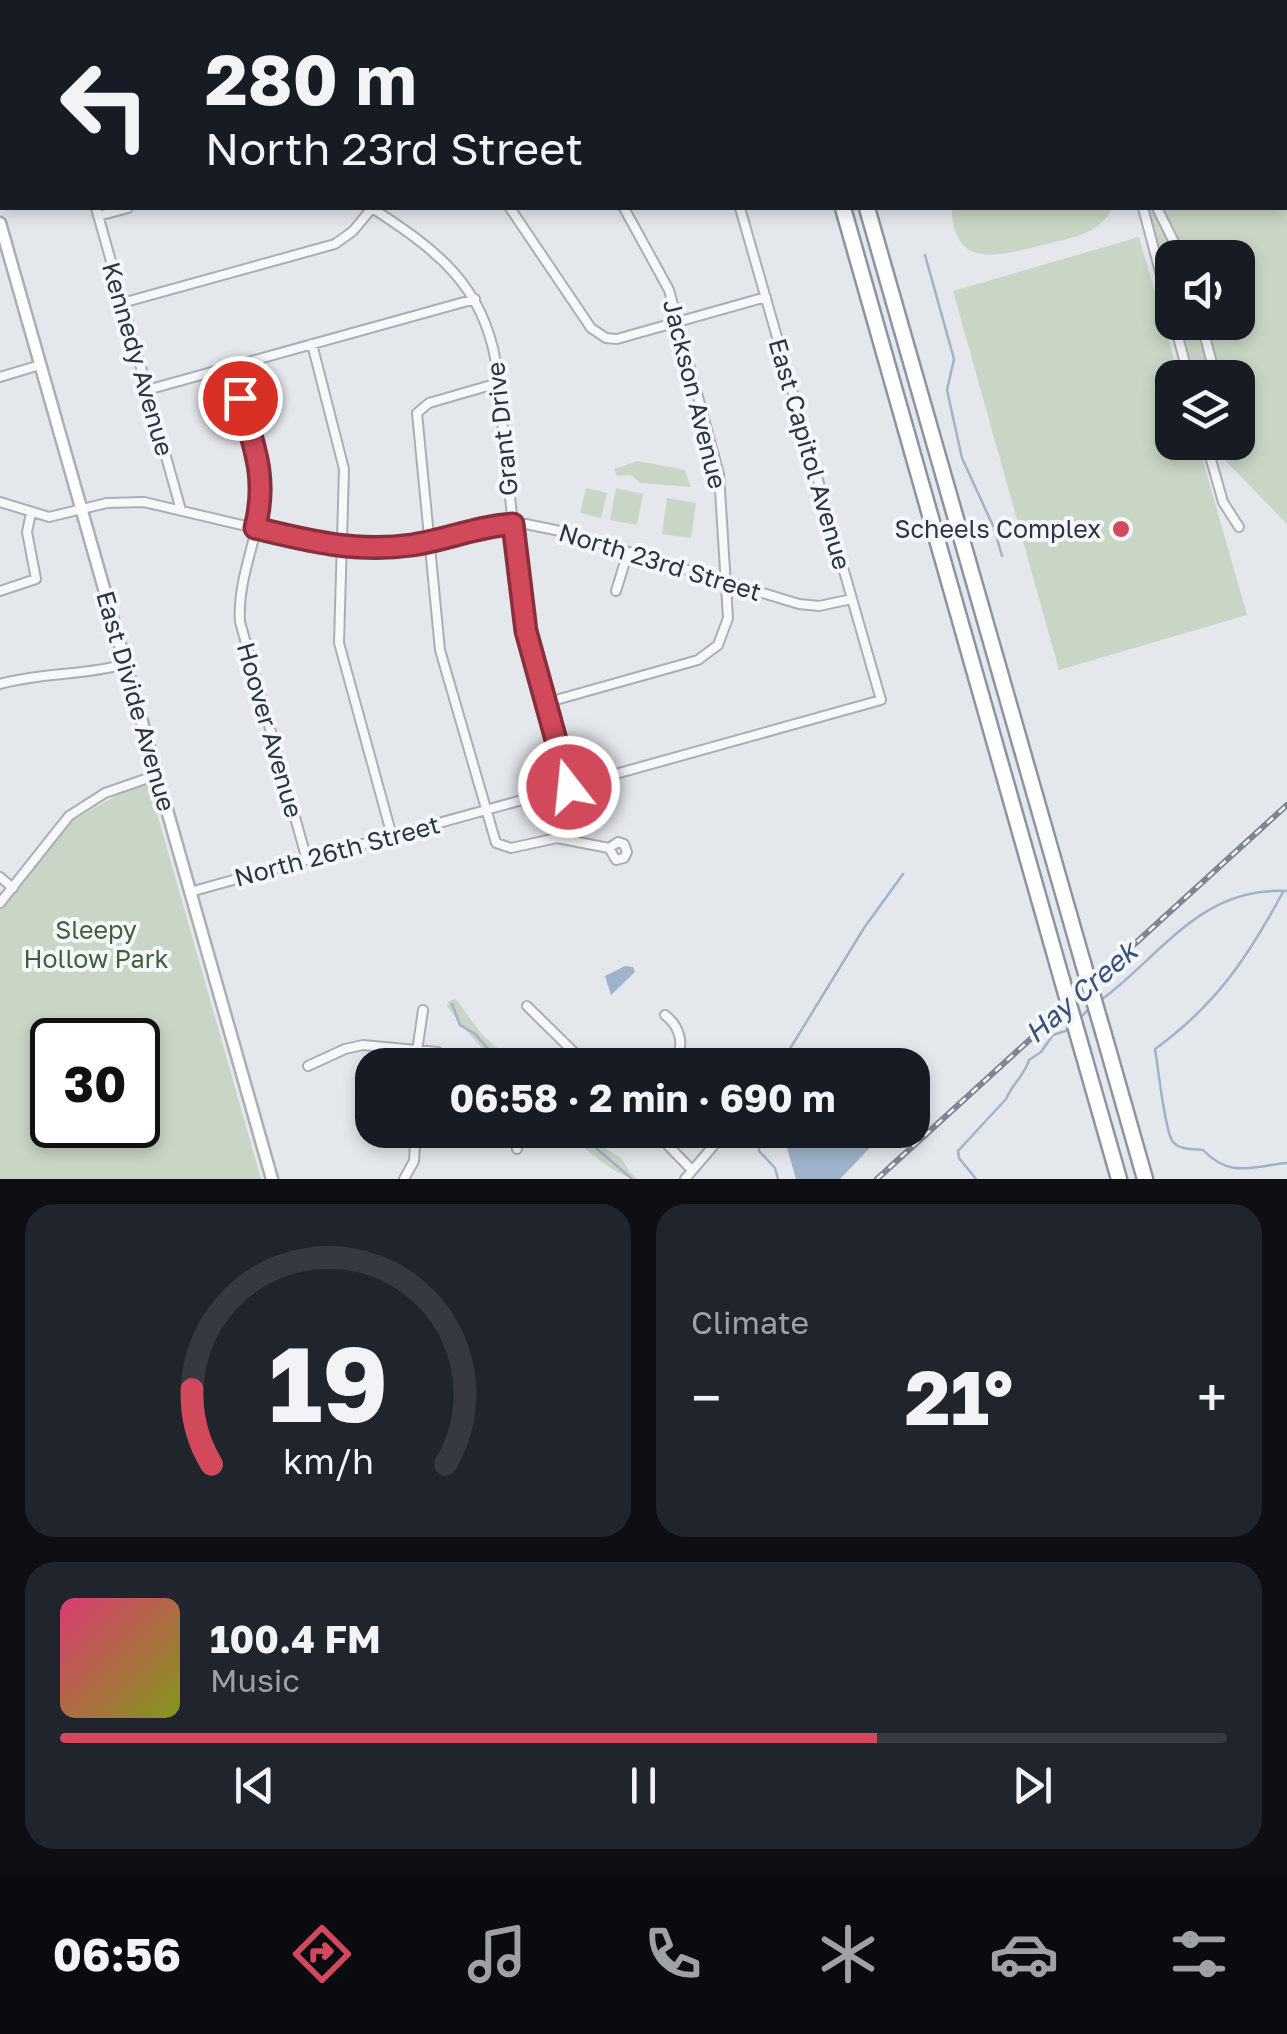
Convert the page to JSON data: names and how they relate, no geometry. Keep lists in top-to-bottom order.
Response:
{
  "streets": {
    "street": [
      "Kennedy Avenue",
      "Jackson Avenue",
      "Grant Drive",
      "East Capitol Avenue",
      "North 23rd Street",
      "East Divide Avenue",
      "Hoover Avenue",
      "North 26th Street"
    ]
  },
  "crossings": [
    ["Kennedy Avenue", "North 23rd Street"],
    ["Jackson Avenue", "Grant Drive"],
    ["Jackson Avenue", "North 23rd Street"],
    ["Grant Drive", "East Capitol Avenue"],
    ["Grant Drive", "North 23rd Street"],
    ["East Capitol Avenue", "North 23rd Street"],
    ["North 23rd Street", "East Divide Avenue"],
    ["North 23rd Street", "Hoover Avenue"],
    ["East Divide Avenue", "North 26th Street"],
    ["Hoover Avenue", "North 26th Street"]
  ],
  "water": ["Hay Creek"],
  "parks": ["Sleepy Hollow Park"],
  "places": ["Scheels Complex"],
  "page": {
    "turn": ["280 m", "North 23rd Street"],
    "limit": "30",
    "trip": "06:58 · 2 min · 690 m",
    "tile": "Climate",
    "heat": ["−", "21°", "+"],
    "song": ["100.4 FM", "Music"],
    "tabs": "06:56",
    "gauge": ["19", "km/h"]
  }
}
